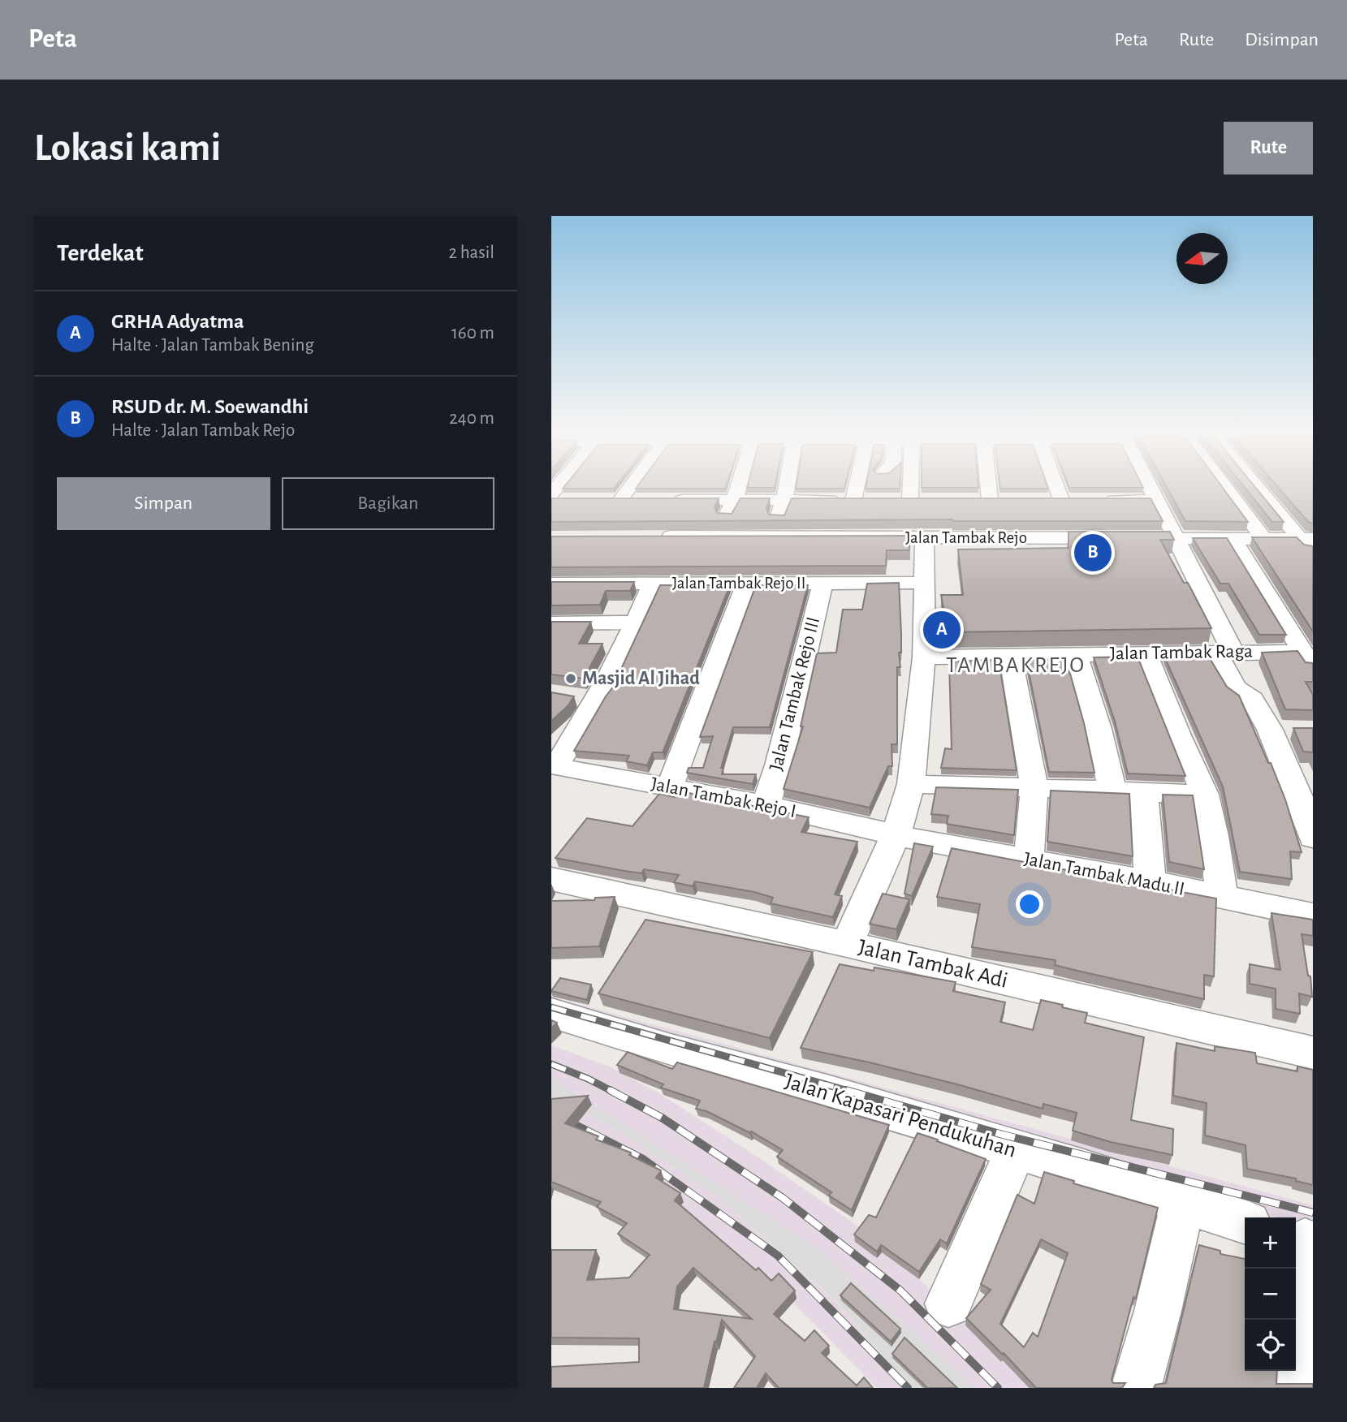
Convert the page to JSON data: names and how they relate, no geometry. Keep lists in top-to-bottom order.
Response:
{
  "streets": {
    "street": [
      "Jalan Tambak Rejo",
      "Jalan Tambak Rejo II",
      "Jalan Tambak Raga",
      "Jalan Tambak Rejo III",
      "Jalan Tambak Rejo I",
      "Jalan Tambak Madu II",
      "Jalan Tambak Adi",
      "Jalan Kapasari Pendukuhan"
    ]
  },
  "crossings": [
    ["Jalan Tambak Rejo II", "Jalan Tambak Rejo III"],
    ["Jalan Tambak Rejo III", "Jalan Tambak Rejo I"],
    ["Jalan Tambak Rejo I", "Jalan Tambak Madu II"]
  ],
  "districts": ["TAMBAKREJO"],
  "places": ["Masjid Al Jihad"],
  "north": "left",
  "page": {
    "header": "Peta",
    "nav": ["Peta", "Rute", "Disimpan"],
    "buttons": [
      "Rute",
      ["Simpan", "Bagikan"]
    ],
    "title": "Lokasi kami",
    "heading": ["Terdekat", "2 hasil"],
    "list": [
      {
        "mark": "A",
        "name": "GRHA Adyatma",
        "note": "Halte · Jalan Tambak Bening",
        "value": "160 m"
      },
      {
        "mark": "B",
        "name": "RSUD dr. M. Soewandhi",
        "note": "Halte · Jalan Tambak Rejo",
        "value": "240 m"
      }
    ],
    "pins": ["B", "A"],
    "map_buttons": ["+", "−"]
  }
}
